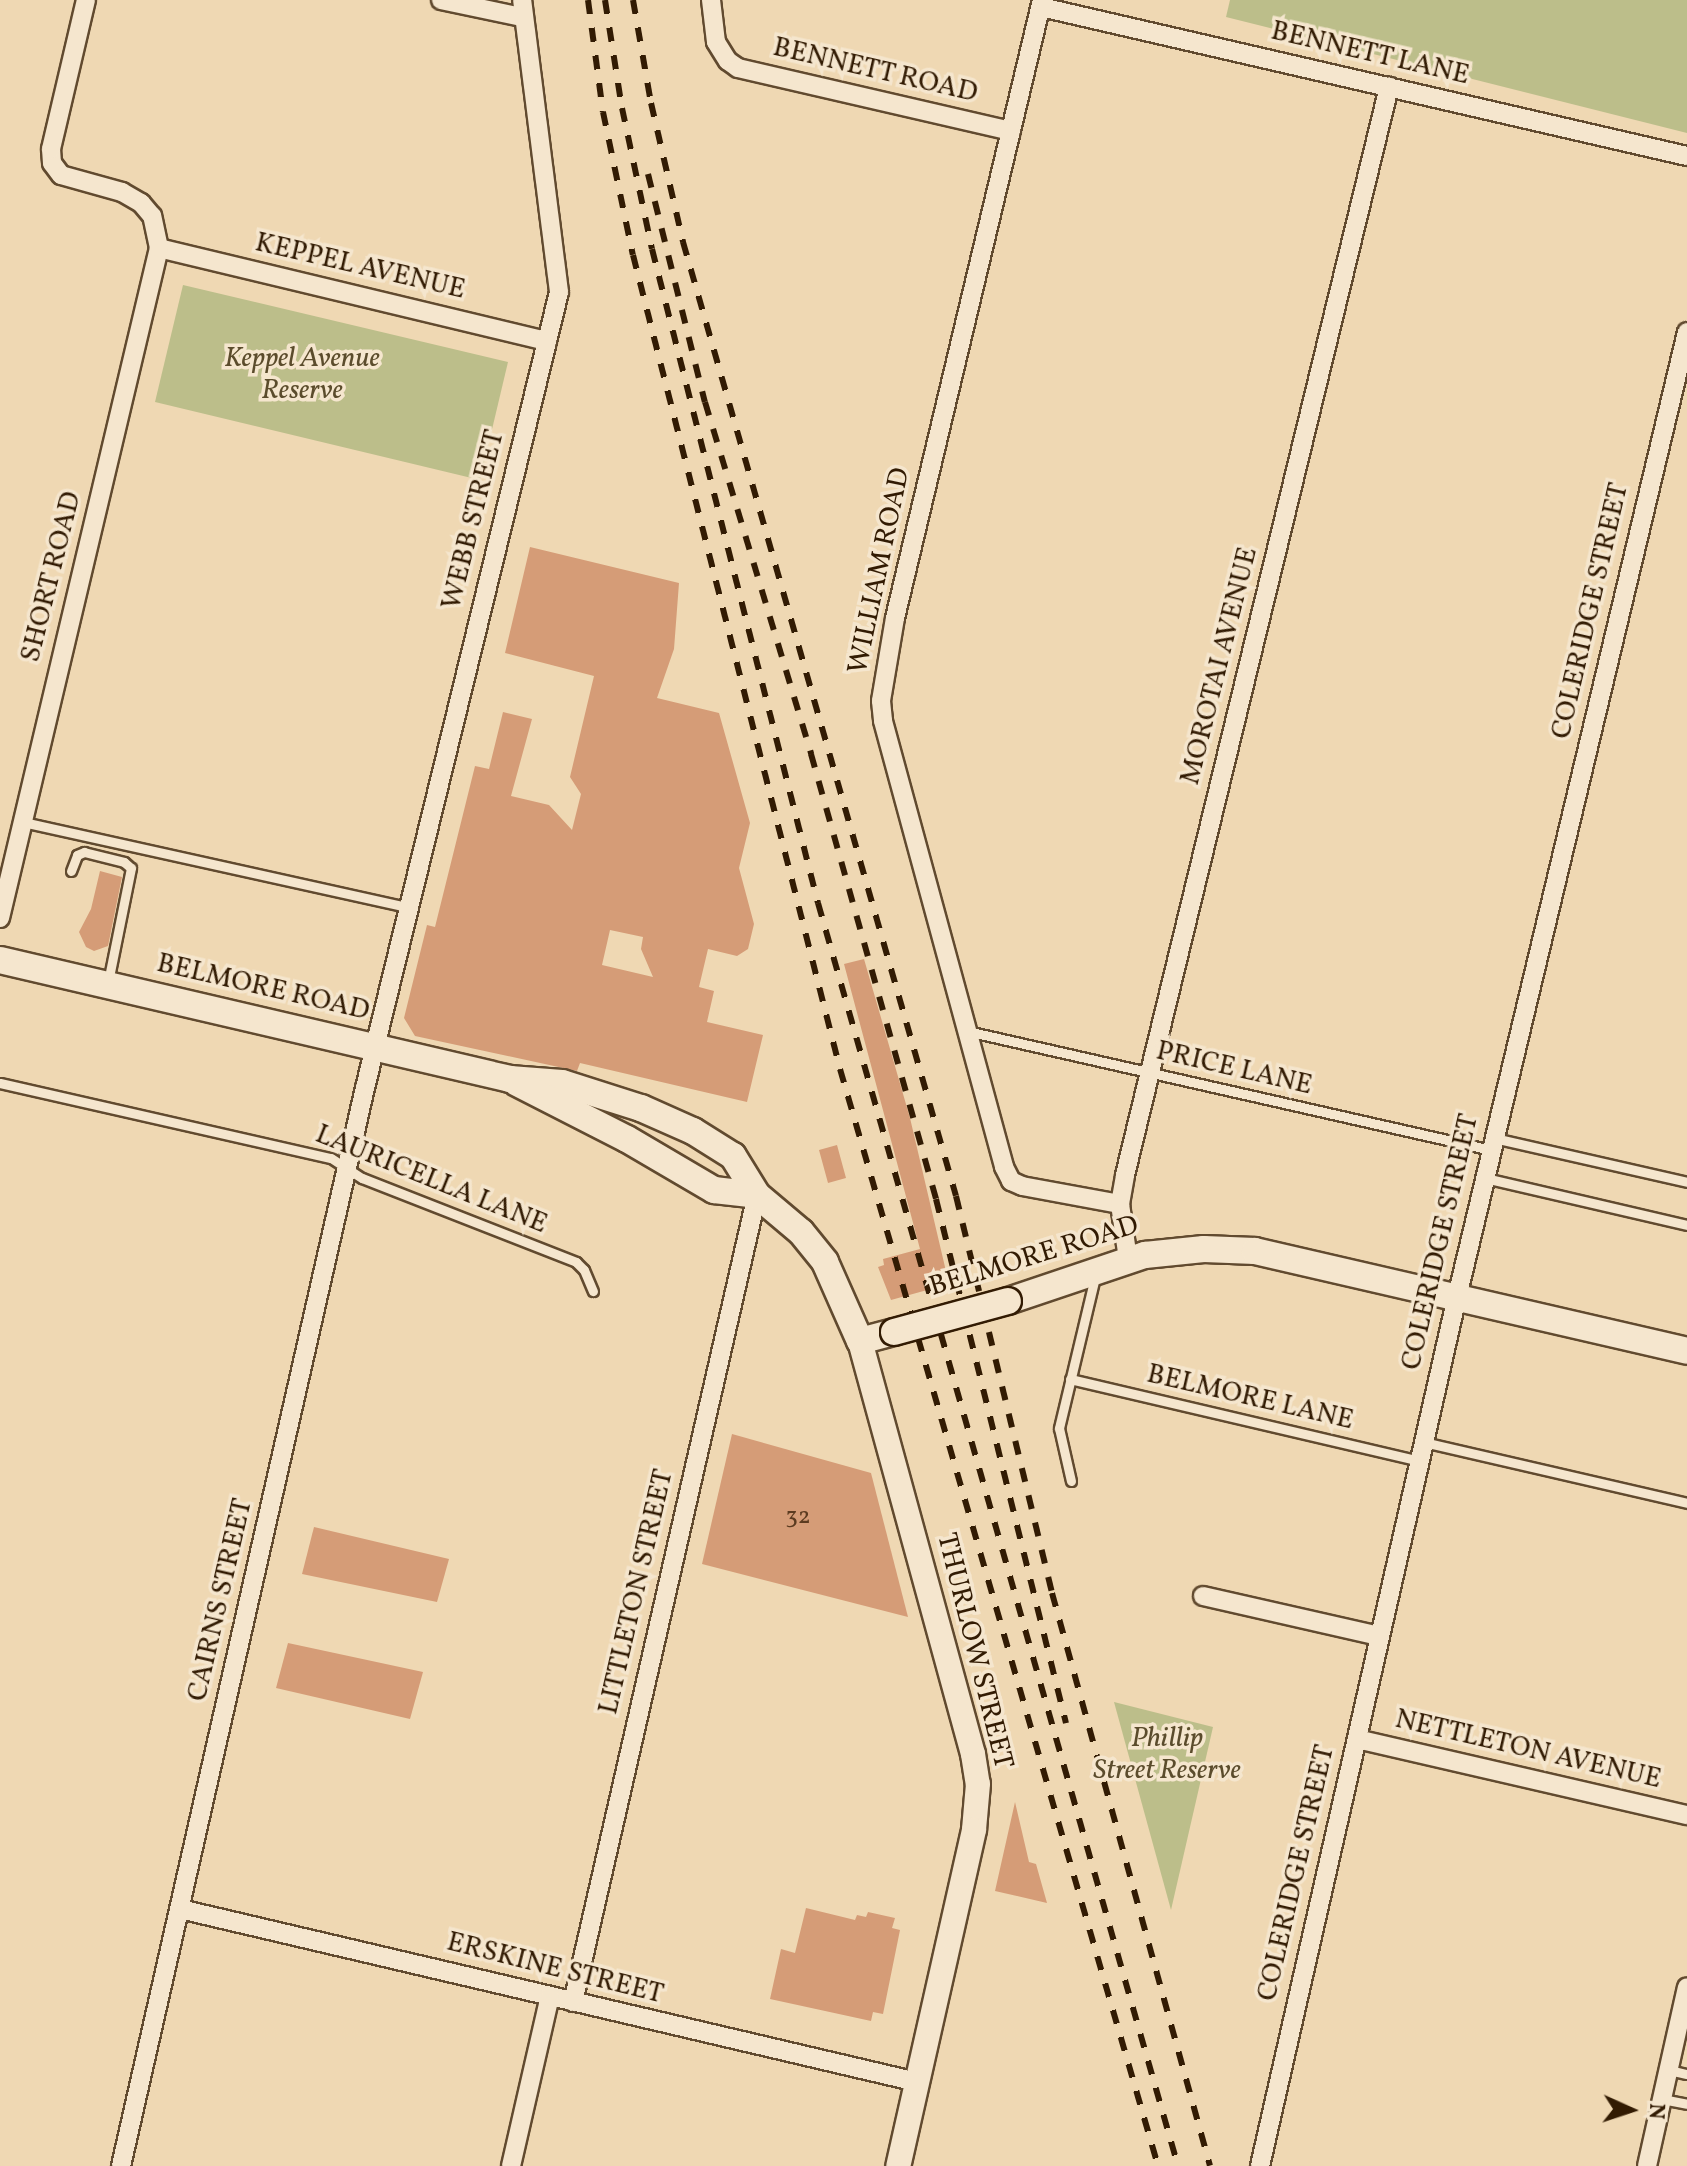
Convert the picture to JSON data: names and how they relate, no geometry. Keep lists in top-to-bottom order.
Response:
{
  "streets": {
    "main road": ["BELMORE ROAD"],
    "street": [
      "BENNETT LANE",
      "BENNETT ROAD",
      "KEPPEL AVENUE",
      "WEBB STREET",
      "WILLIAM ROAD",
      "SHORT ROAD",
      "COLERIDGE STREET",
      "MOROTAI AVENUE",
      "LITTLETON STREET",
      "CAIRNS STREET",
      "THURLOW STREET",
      "NETTLETON AVENUE",
      "ERSKINE STREET"
    ],
    "lane": ["PRICE LANE", "LAURICELLA LANE", "BELMORE LANE"]
  },
  "crossings": [
    ["BENNETT LANE", "WILLIAM ROAD"],
    ["BENNETT LANE", "MOROTAI AVENUE"],
    ["BENNETT ROAD", "WILLIAM ROAD"],
    ["KEPPEL AVENUE", "WEBB STREET"],
    ["KEPPEL AVENUE", "SHORT ROAD"],
    ["WEBB STREET", "BELMORE ROAD"],
    ["WEBB STREET", "CAIRNS STREET"],
    ["WILLIAM ROAD", "MOROTAI AVENUE"],
    ["WILLIAM ROAD", "PRICE LANE"],
    ["COLERIDGE STREET", "BELMORE ROAD"],
    ["COLERIDGE STREET", "PRICE LANE"],
    ["COLERIDGE STREET", "BELMORE LANE"],
    ["COLERIDGE STREET", "NETTLETON AVENUE"],
    ["MOROTAI AVENUE", "BELMORE ROAD"],
    ["MOROTAI AVENUE", "PRICE LANE"],
    ["BELMORE ROAD", "LITTLETON STREET"],
    ["BELMORE ROAD", "CAIRNS STREET"],
    ["BELMORE ROAD", "THURLOW STREET"],
    ["LAURICELLA LANE", "CAIRNS STREET"],
    ["LITTLETON STREET", "ERSKINE STREET"],
    ["CAIRNS STREET", "ERSKINE STREET"],
    ["THURLOW STREET", "ERSKINE STREET"]
  ],
  "parks": ["Keppel Avenue Reserve", "Phillip Street Reserve"],
  "house_numbers": ["32"],
  "north": "right"
}
